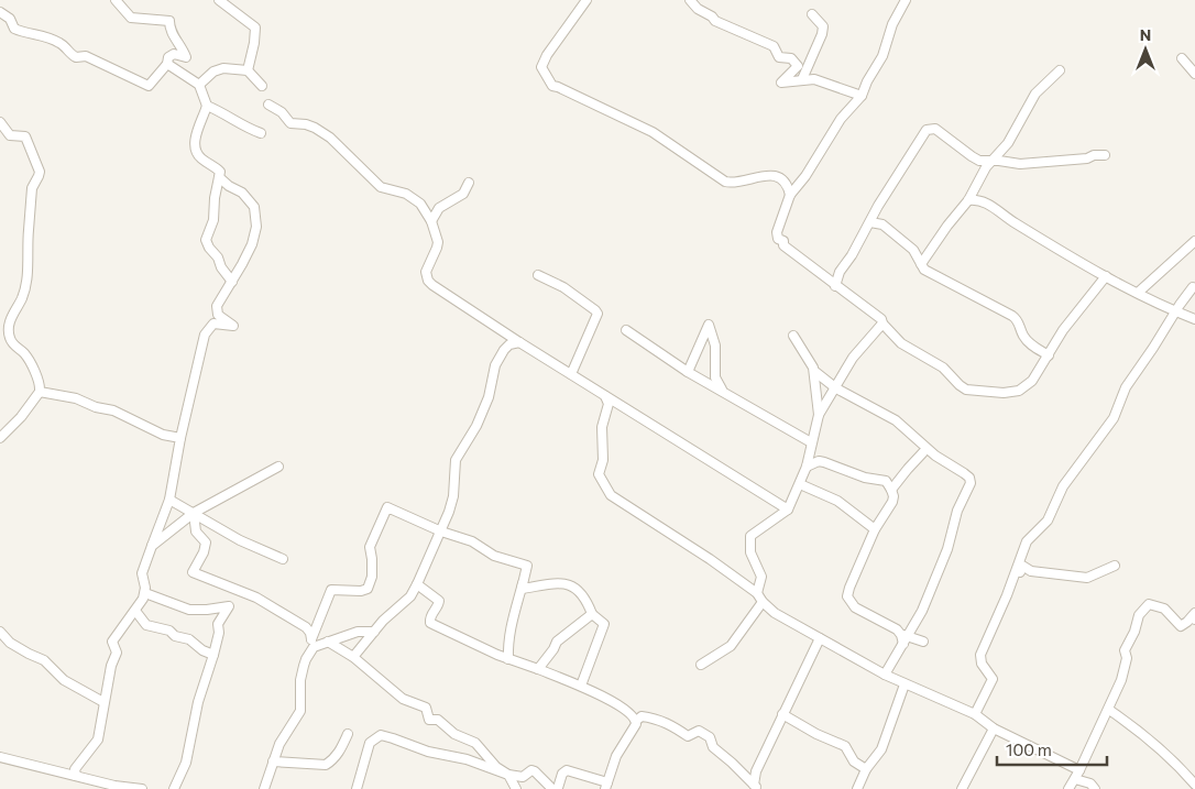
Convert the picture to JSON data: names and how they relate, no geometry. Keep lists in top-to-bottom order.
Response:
{
  "scale_bar": "100 m",
  "north": "top"
}
